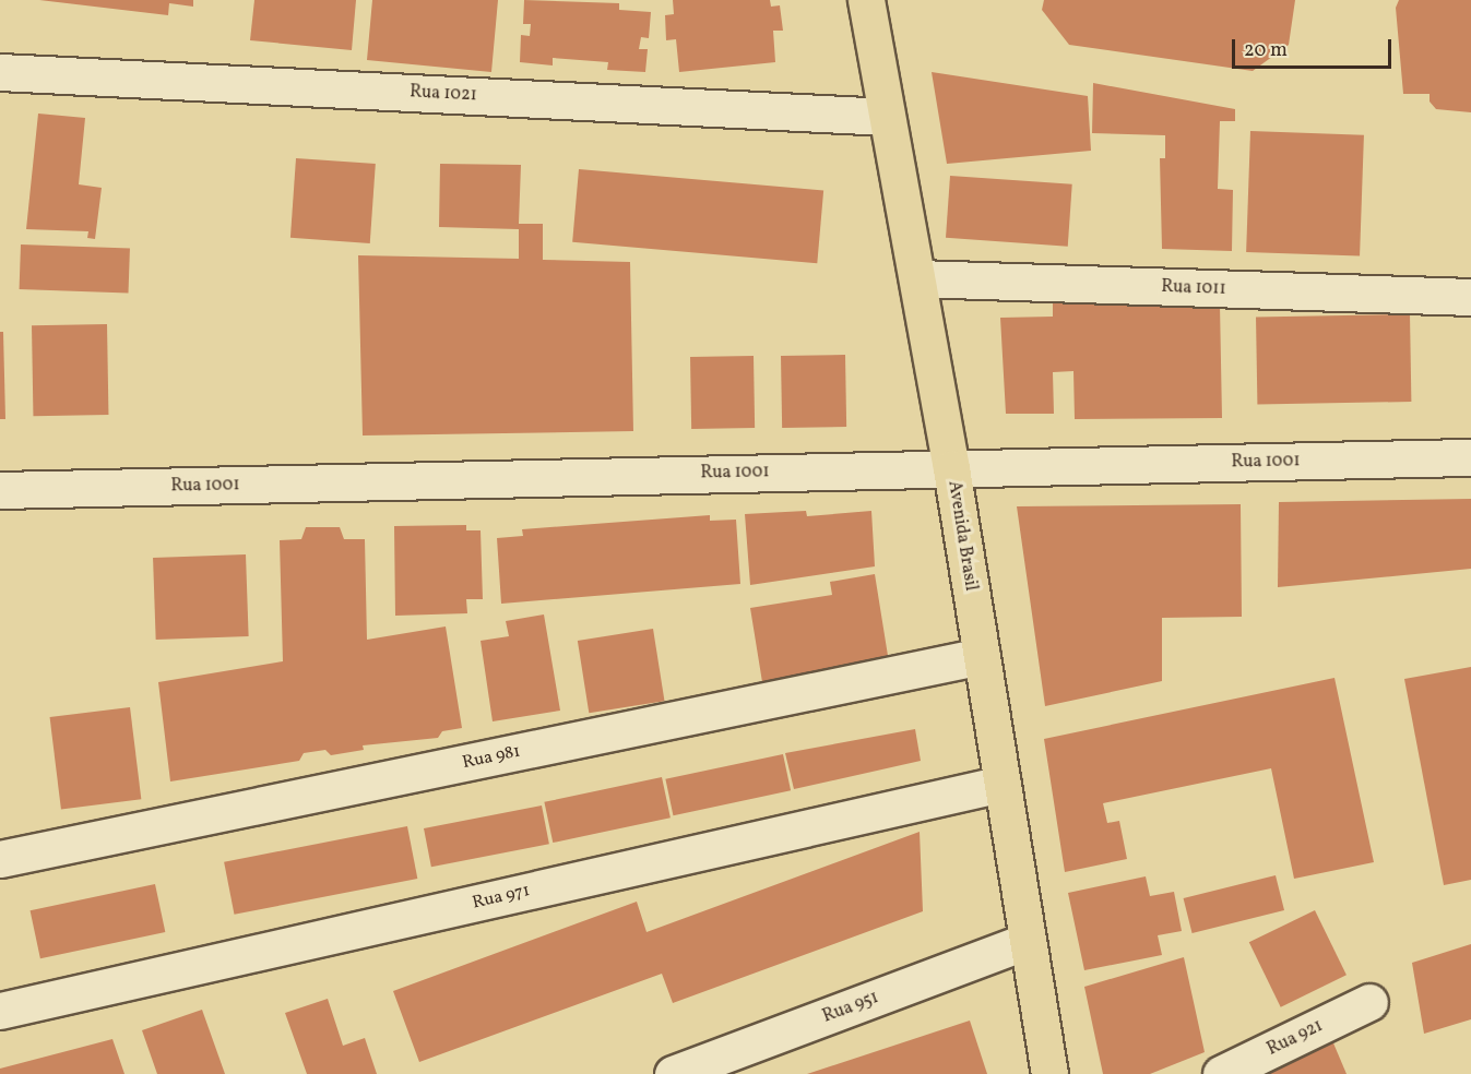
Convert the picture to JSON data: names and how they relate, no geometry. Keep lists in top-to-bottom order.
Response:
{
  "streets": {
    "main road": ["Avenida Brasil"],
    "street": [
      "Rua 1021",
      "Rua 1011",
      "Rua 1001",
      "Rua 981",
      "Rua 971",
      "Rua 951",
      "Rua 921"
    ]
  },
  "crossings": [
    ["Rua 1021", "Avenida Brasil"],
    ["Rua 1011", "Avenida Brasil"],
    ["Rua 1001", "Avenida Brasil"],
    ["Avenida Brasil", "Rua 981"],
    ["Avenida Brasil", "Rua 971"],
    ["Avenida Brasil", "Rua 951"]
  ],
  "scale_bar": "20 m"
}
